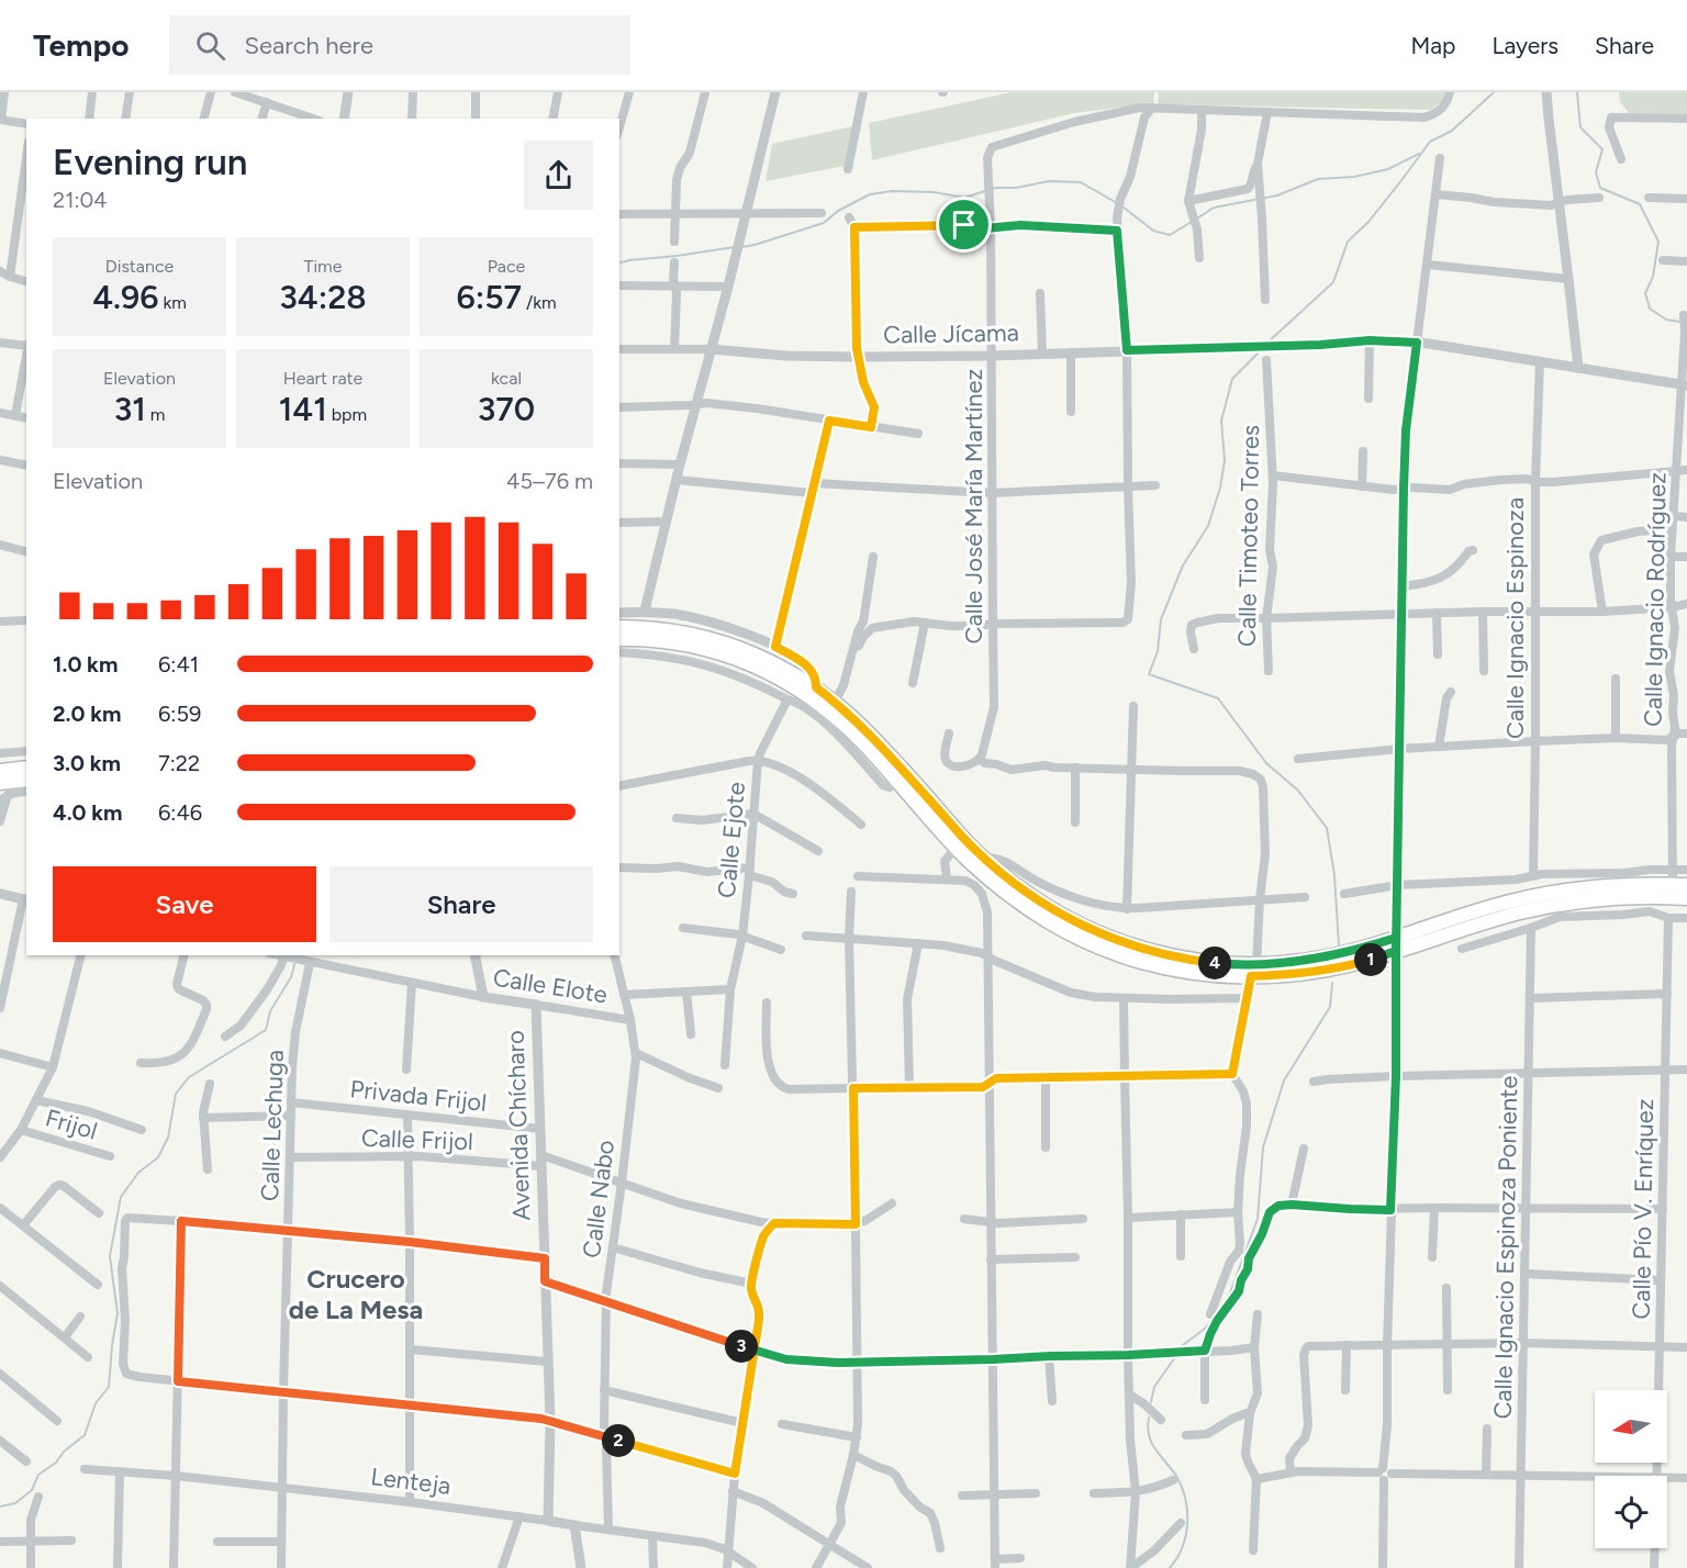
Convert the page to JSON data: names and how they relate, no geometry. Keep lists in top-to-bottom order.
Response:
{
  "streets": {
    "street": [
      "Calle Jícama",
      "Calle José María Martínez",
      "Calle Timoteo Torres",
      "Calle Ignacio Rodríguez",
      "Calle Ignacio Espinoza",
      "Calle Ejote",
      "Calle Elote",
      "Privada Frijol",
      "Frijol",
      "Calle Lechuga",
      "Avenida Chícharo",
      "Calle Frijol",
      "Calle Nabo",
      "Calle Pío V. Enríquez",
      "Calle Ignacio Espinoza Poniente",
      "Lenteja"
    ]
  },
  "crossings": [
    ["Calle Jícama", "Calle José María Martínez"],
    ["Calle Jícama", "Calle Ignacio Rodríguez"],
    ["Calle Jícama", "Calle Ignacio Espinoza"],
    ["Calle Ejote", "Calle Elote"],
    ["Calle Elote", "Calle Lechuga"],
    ["Calle Elote", "Avenida Chícharo"],
    ["Calle Elote", "Calle Nabo"],
    ["Privada Frijol", "Calle Lechuga"],
    ["Privada Frijol", "Avenida Chícharo"],
    ["Calle Lechuga", "Calle Frijol"],
    ["Calle Lechuga", "Lenteja"],
    ["Avenida Chícharo", "Calle Frijol"],
    ["Avenida Chícharo", "Lenteja"],
    ["Calle Frijol", "Calle Nabo"],
    ["Calle Nabo", "Lenteja"]
  ],
  "districts": ["Crucero de La Mesa"],
  "north": "left",
  "page": {
    "header": "Tempo",
    "search": "Search here",
    "nav": ["Map", "Layers", "Share"],
    "heading": ["Evening run", "21:04"],
    "stats": [
      ["Distance", "4.96 km"],
      ["Time", "34:28"],
      ["Pace", "6:57 /km"],
      ["Elevation", "31 m"],
      ["Heart rate", "141 bpm"],
      ["kcal", "370"]
    ],
    "chart": ["Elevation", "45–76 m"],
    "list": [
      {
        "name": "1.0 km",
        "note": "6:41"
      },
      {
        "name": "2.0 km",
        "note": "6:59"
      },
      {
        "name": "3.0 km",
        "note": "7:22"
      },
      {
        "name": "4.0 km",
        "note": "6:46"
      }
    ],
    "buttons": ["Save", "Share"],
    "pins": [
      "1",
      "4",
      "3",
      "2"
    ]
  }
}
